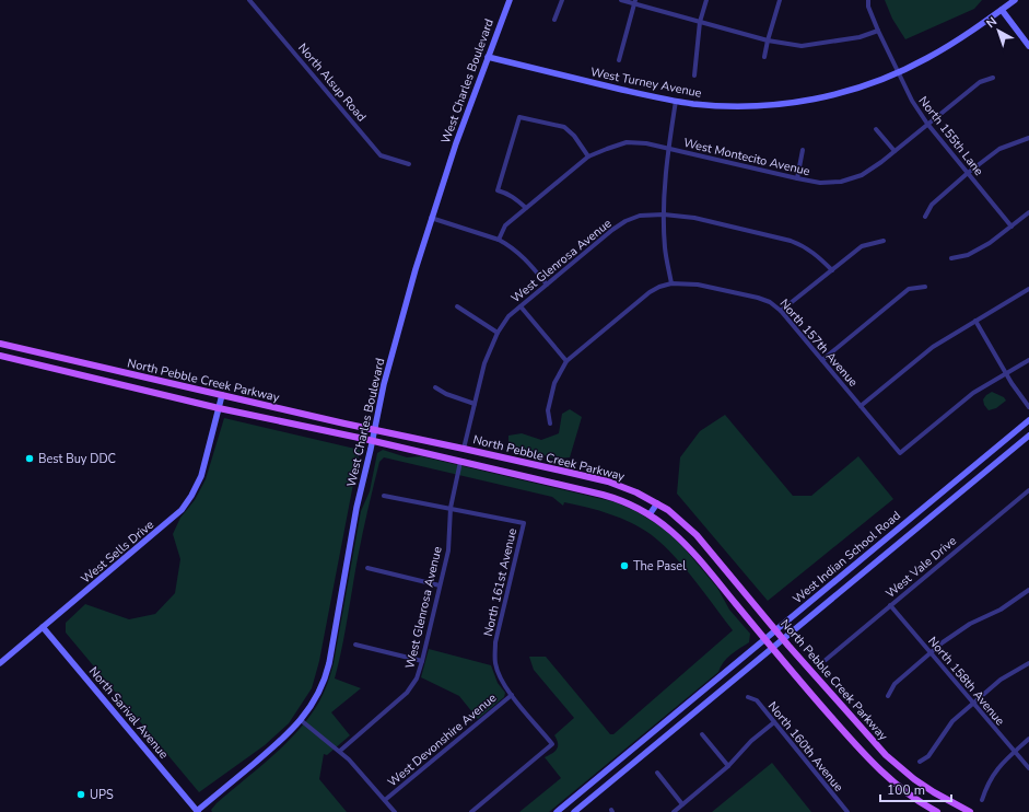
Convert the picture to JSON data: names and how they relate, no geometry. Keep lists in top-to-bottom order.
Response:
{
  "streets": {
    "main road": ["North Pebble Creek Parkway"],
    "street": [
      "West Charles Boulevard",
      "North Alsup Road",
      "West Turney Avenue",
      "North 155th Lane",
      "West Montecito Avenue",
      "West Glenrosa Avenue",
      "North 157th Avenue",
      "West Sells Drive",
      "West Indian School Road",
      "West Vale Drive",
      "North 161st Avenue",
      "North 158th Avenue",
      "North Sarival Avenue",
      "West Devonshire Avenue",
      "North 160th Avenue"
    ]
  },
  "crossings": [
    ["West Charles Boulevard", "West Turney Avenue"],
    ["West Charles Boulevard", "North Pebble Creek Parkway"],
    ["West Charles Boulevard", "North Sarival Avenue"],
    ["West Turney Avenue", "North 155th Lane"],
    ["North 155th Lane", "West Montecito Avenue"],
    ["West Glenrosa Avenue", "North Pebble Creek Parkway"],
    ["West Glenrosa Avenue", "North 161st Avenue"],
    ["North Pebble Creek Parkway", "West Sells Drive"],
    ["North Pebble Creek Parkway", "West Indian School Road"],
    ["West Sells Drive", "North Sarival Avenue"],
    ["West Vale Drive", "North 158th Avenue"],
    ["North 161st Avenue", "West Devonshire Avenue"]
  ],
  "places": ["Best Buy DDC", "The Pasel", "UPS"],
  "scale_bar": "100 m",
  "north": "top left"
}
